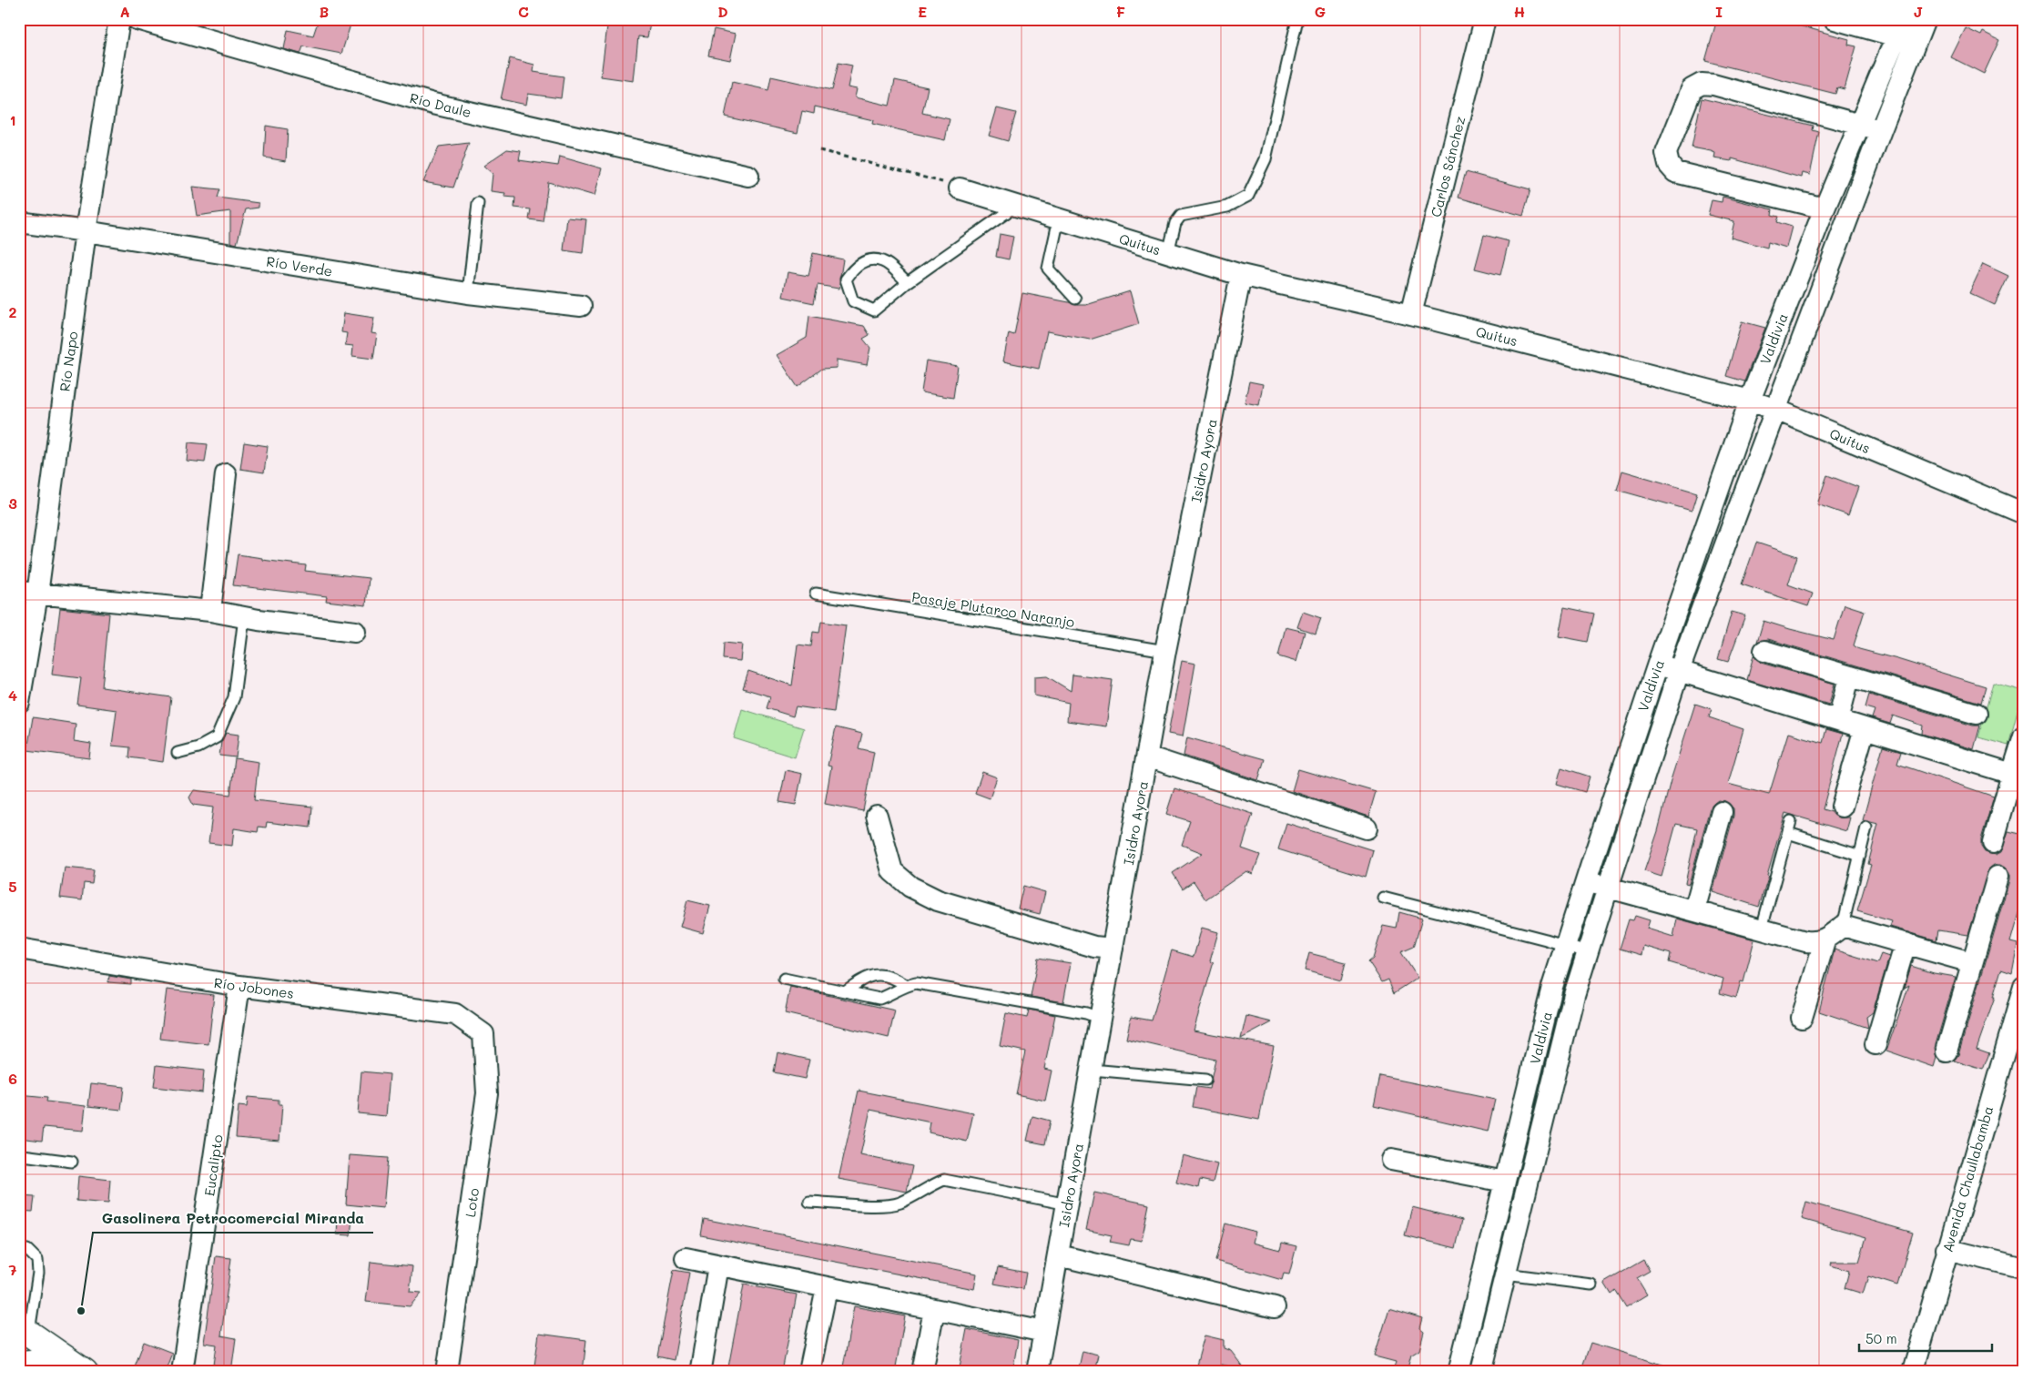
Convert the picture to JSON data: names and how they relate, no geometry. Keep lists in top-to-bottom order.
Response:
{
  "streets": {
    "street": [
      "Río Daule",
      "Carlos Sánchez",
      "Quitus",
      "Río Verde",
      "Valdivia",
      "Río Napo",
      "Isidro Ayora",
      "Río Jobones",
      "Eucalipto",
      "Avenida Chaullabamba",
      "Loto"
    ],
    "lane": ["Pasaje Plutarco Naranjo"]
  },
  "crossings": [
    ["Carlos Sánchez", "Quitus"],
    ["Quitus", "Valdivia"],
    ["Quitus", "Isidro Ayora"],
    ["Río Verde", "Río Napo"],
    ["Isidro Ayora", "Pasaje Plutarco Naranjo"],
    ["Río Jobones", "Eucalipto"],
    ["Río Jobones", "Loto"]
  ],
  "places": ["Gasolinera Petrocomercial Miranda"],
  "scale_bar": "50 m",
  "grid": {
    "columns": [
      "A",
      "B",
      "C",
      "D",
      "E",
      "F",
      "G",
      "H",
      "I",
      "J"
    ],
    "rows": [
      "1",
      "2",
      "3",
      "4",
      "5",
      "6",
      "7"
    ]
  }
}
